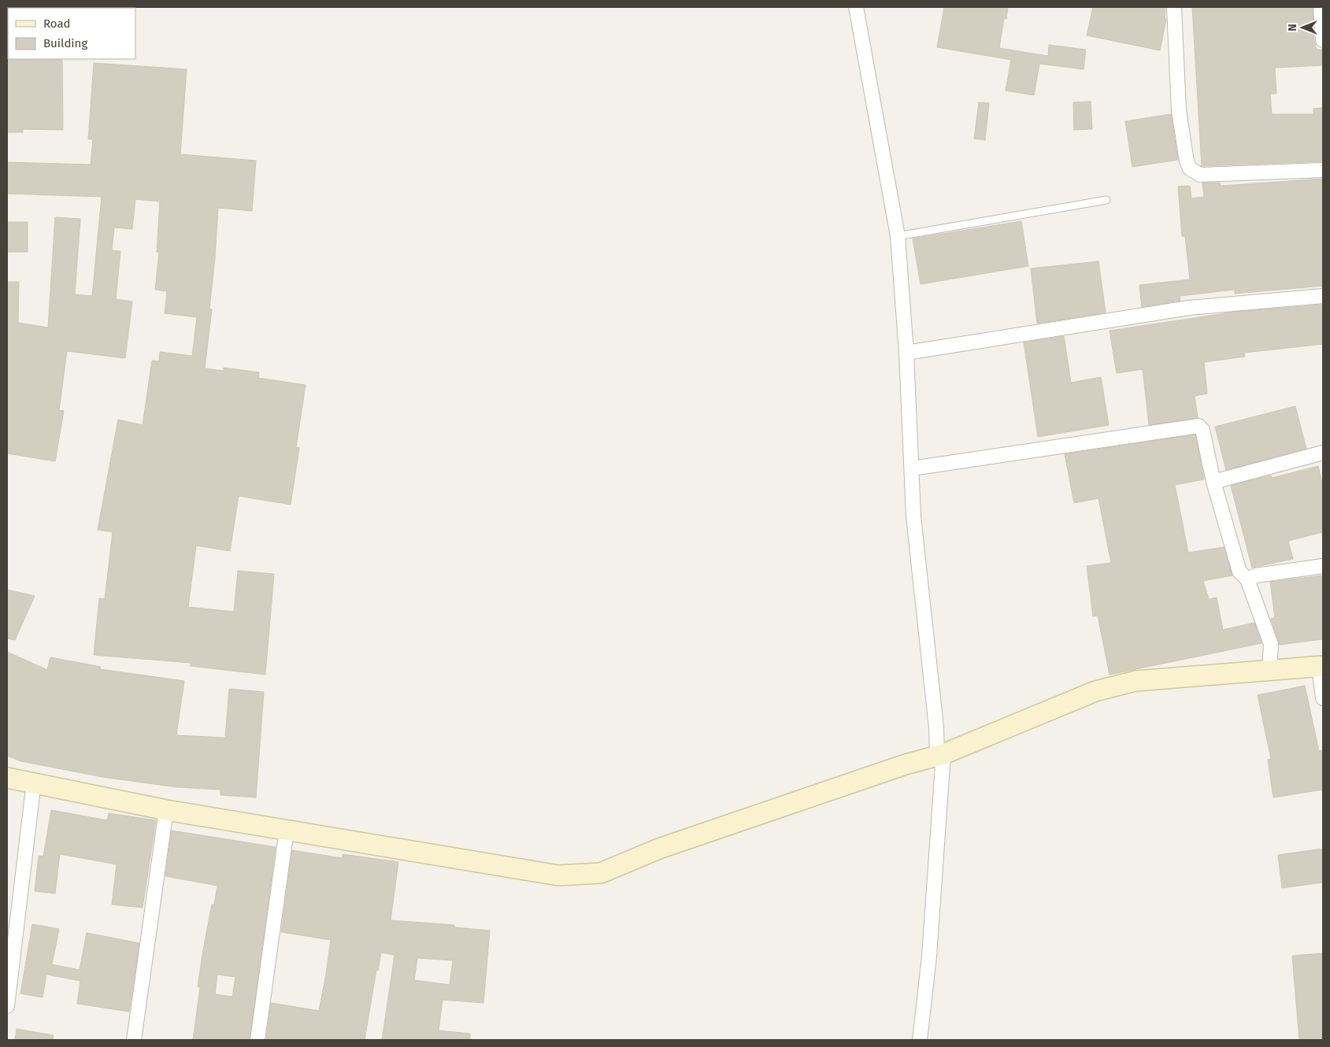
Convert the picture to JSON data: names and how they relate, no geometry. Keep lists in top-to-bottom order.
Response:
{
  "legend": ["Road", "Building"],
  "north": "left"
}
